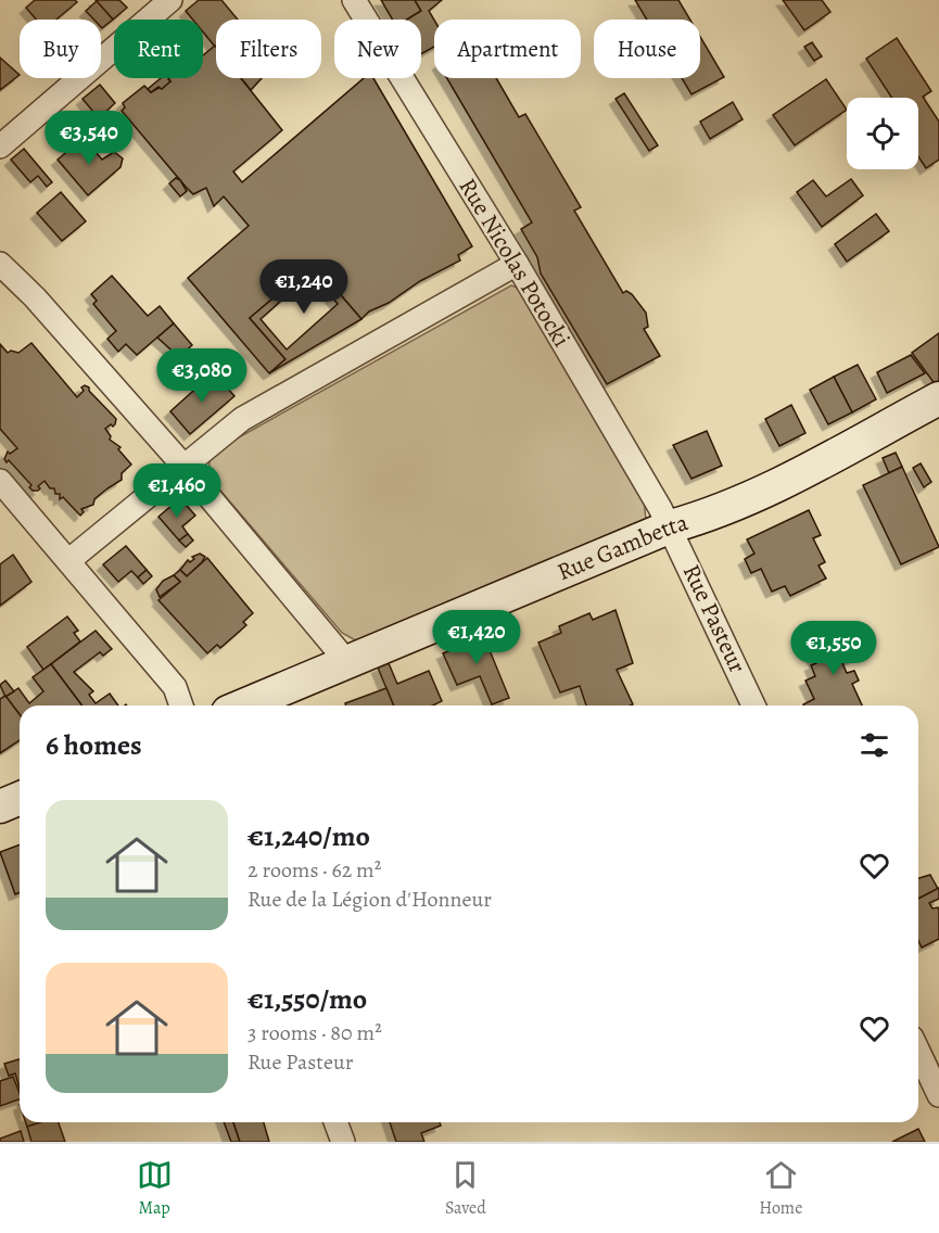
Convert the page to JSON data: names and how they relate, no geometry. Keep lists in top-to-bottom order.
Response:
{
  "streets": {
    "main road": ["Rue Gambetta"],
    "street": ["Rue Nicolas Potocki", "Rue Pasteur"]
  },
  "crossings": [
    ["Rue Nicolas Potocki", "Rue Gambetta"],
    ["Rue Nicolas Potocki", "Rue Pasteur"],
    ["Rue Gambetta", "Rue Pasteur"]
  ],
  "page": {
    "chip": [
      "Buy",
      "Rent",
      "Filters",
      "New",
      "Apartment",
      "House"
    ],
    "price": [
      "€3,540",
      "€1,240",
      "€3,080",
      "€1,460",
      "€1,420",
      "€1,550"
    ],
    "heading": "6 homes",
    "list": [
      {
        "name": "€1,240/mo",
        "note": "2 rooms · 62 m² · Rue de la Légion d'Honneur"
      },
      {
        "name": "€1,550/mo",
        "note": "3 rooms · 80 m² · Rue Pasteur"
      }
    ],
    "tabs": ["Map", "Saved", "Home"]
  }
}
